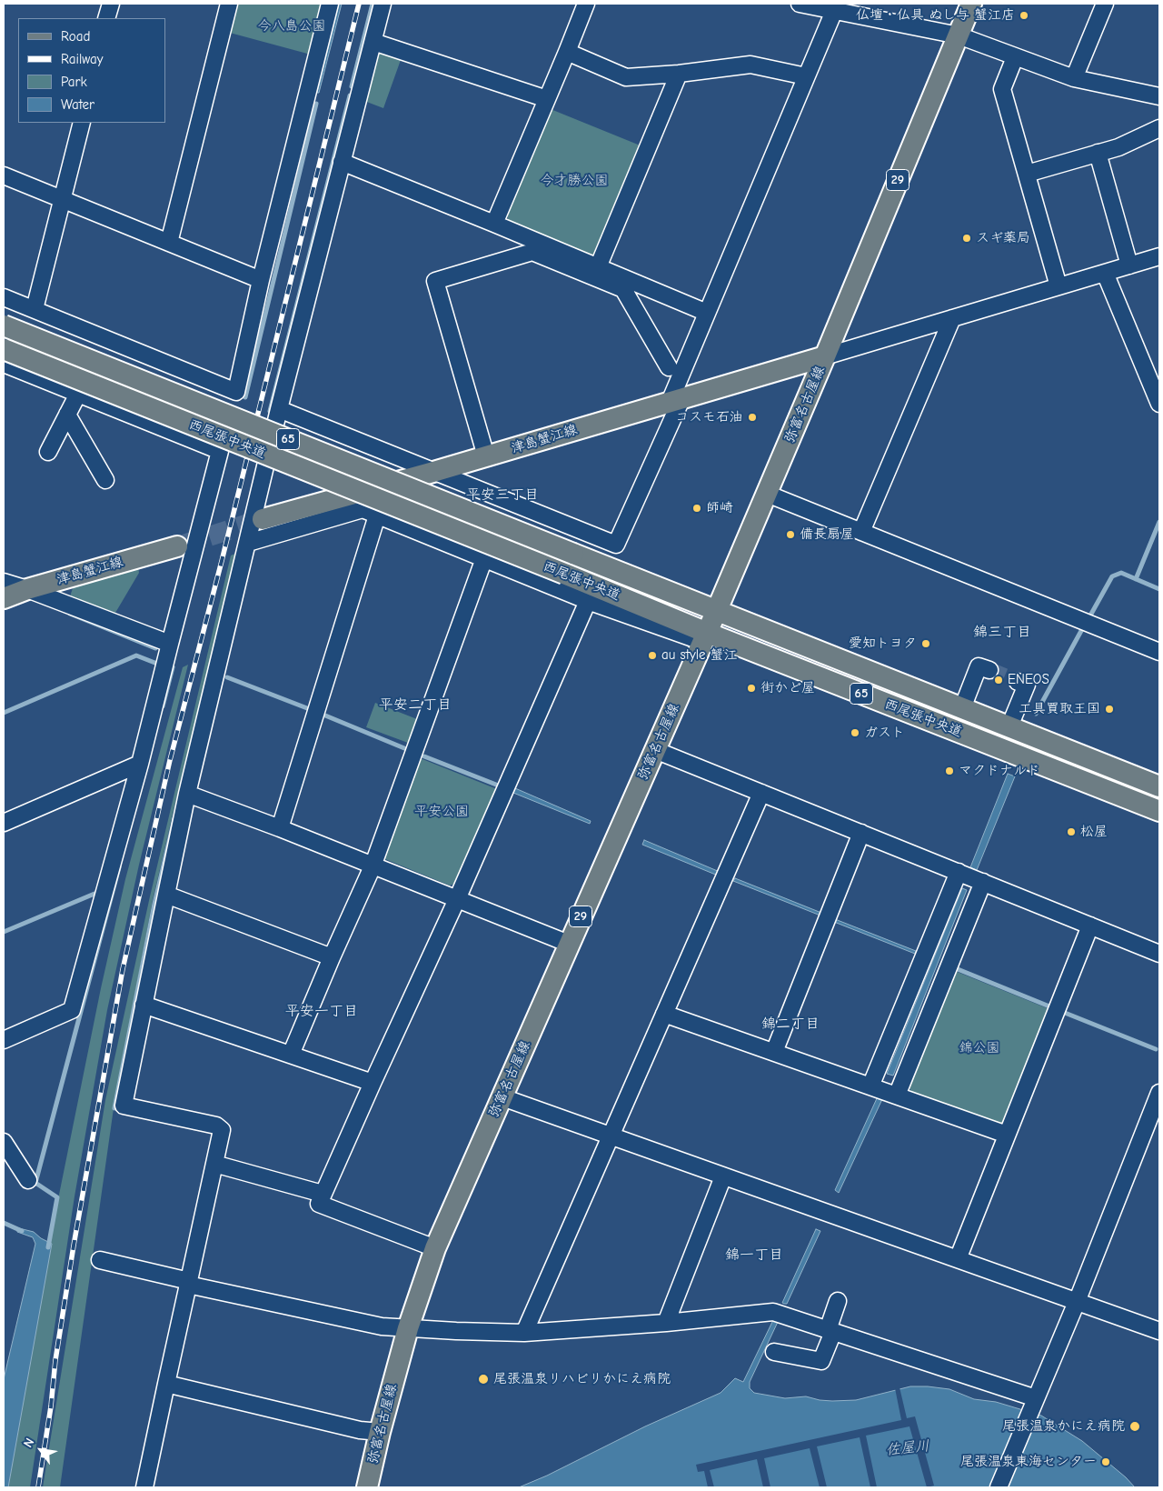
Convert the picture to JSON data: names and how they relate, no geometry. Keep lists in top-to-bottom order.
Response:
{
  "streets": {
    "main road": [
      "29",
      "弥富名古屋線",
      "西尾張中央道",
      "65",
      "津島蟹江線"
    ]
  },
  "crossings": [
    ["弥富名古屋線", "西尾張中央道"],
    ["弥富名古屋線", "津島蟹江線"]
  ],
  "districts": [
    "平安三丁目",
    "錦三丁目",
    "平安二丁目",
    "平安一丁目",
    "錦二丁目",
    "錦一丁目"
  ],
  "water": ["佐屋川"],
  "parks": [
    "今八島公園",
    "今才勝公園",
    "平安公園",
    "錦公園"
  ],
  "places": [
    "仏壇・仏具 ぬし与 蟹江店",
    "スギ薬局",
    "コスモ石油",
    "師崎",
    "備長扇屋",
    "愛知トヨタ",
    "au style 蟹江",
    "ENEOS",
    "街かど屋",
    "工具買取王国",
    "ガスト",
    "マクドナルド",
    "松屋",
    "尾張温泉リハビリかにえ病院",
    "尾張温泉かにえ病院",
    "尾張温泉東海センター"
  ],
  "legend": [
    "Road",
    "Railway",
    "Park",
    "Water"
  ],
  "north": "top left"
}
